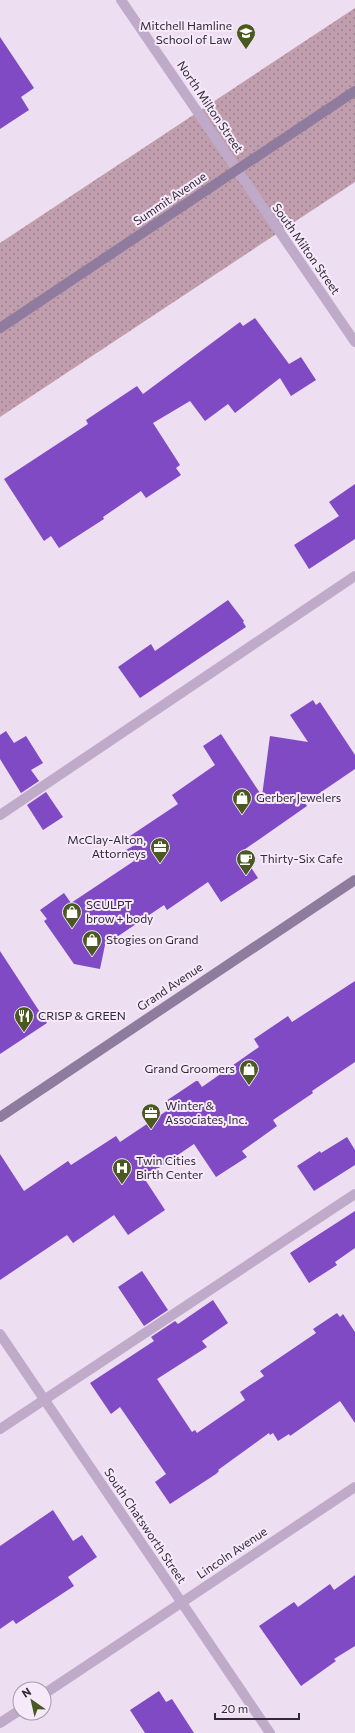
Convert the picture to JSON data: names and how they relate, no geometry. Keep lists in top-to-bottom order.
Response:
{
  "streets": {
    "street": [
      "North Milton Street",
      "Summit Avenue",
      "South Milton Street",
      "Grand Avenue",
      "South Chatsworth Street",
      "Lincoln Avenue"
    ]
  },
  "crossings": [
    ["North Milton Street", "Summit Avenue"],
    ["North Milton Street", "South Milton Street"],
    ["Summit Avenue", "South Milton Street"],
    ["South Chatsworth Street", "Lincoln Avenue"]
  ],
  "places": {
    "school or university": ["Mitchell Hamline School of Law"],
    "shop": [
      "Gerber Jewelers",
      "SCULPT brow + body",
      "Stogies on Grand",
      "Grand Groomers"
    ],
    "office": ["McClay-Alton, Attorneys", "Winter & Associates, Inc."],
    "cafe": ["Thirty-Six Cafe"],
    "restaurant": ["CRISP & GREEN"],
    "hospital": ["Twin Cities Birth Center"]
  },
  "scale_bar": "20 m",
  "north": "top left"
}
